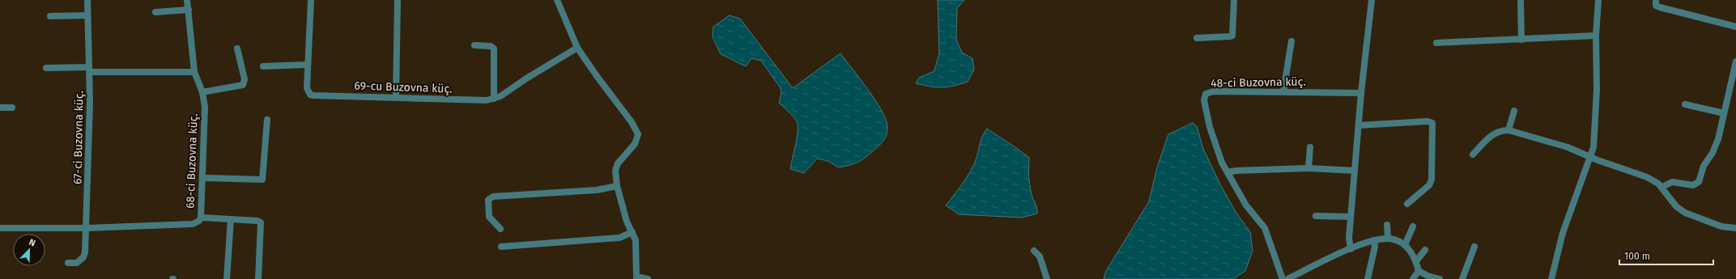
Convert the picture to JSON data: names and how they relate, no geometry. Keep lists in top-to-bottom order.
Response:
{
  "streets": {
    "street": [
      "48-ci Buzovna küç.",
      "69-cu Buzovna küç.",
      "67-ci Buzovna küç.",
      "68-ci Buzovna küç."
    ]
  },
  "crossings": [
    ["67-ci Buzovna küç.", "68-ci Buzovna küç."]
  ],
  "scale_bar": "100 m",
  "north": "top right"
}
